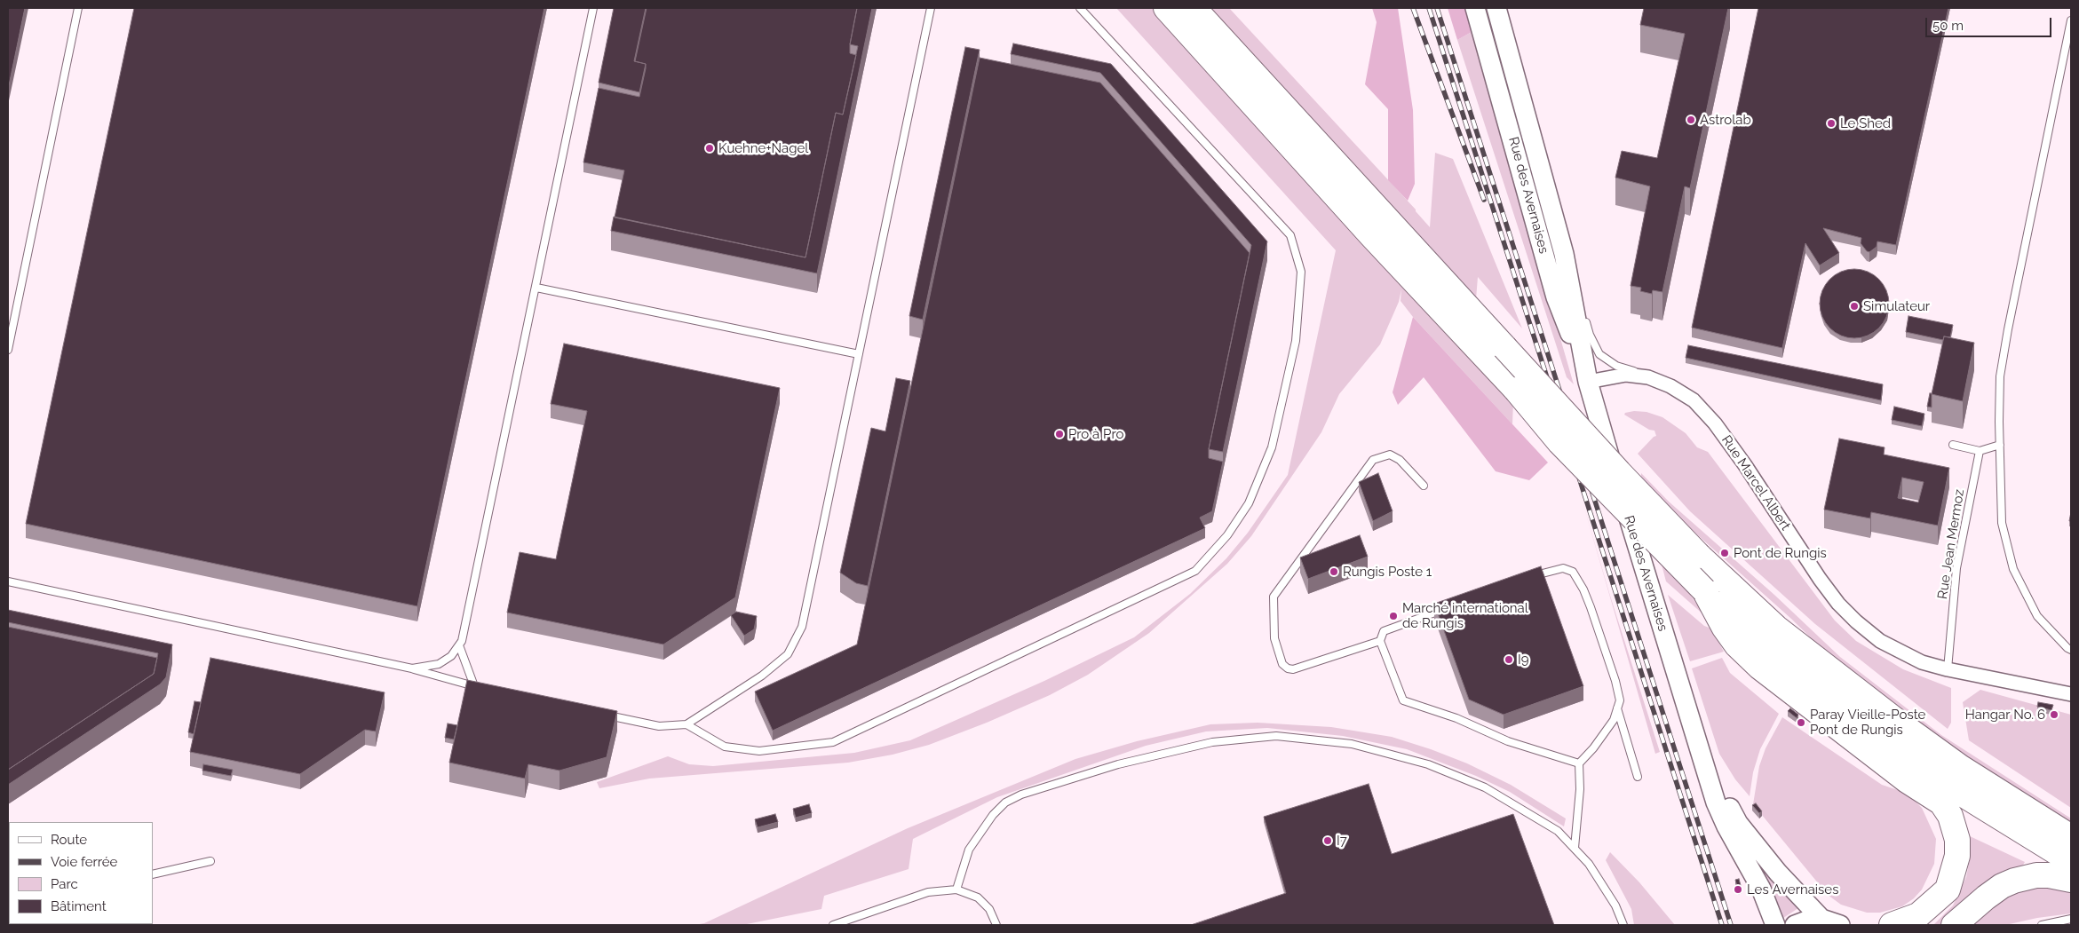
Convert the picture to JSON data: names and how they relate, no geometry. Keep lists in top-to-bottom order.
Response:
{
  "streets": {
    "main road": ["Rue des Avernaises"],
    "street": ["Rue Marcel Albert"],
    "lane": ["Rue Jean Mermoz"]
  },
  "crossings": [
    ["Rue des Avernaises", "Rue Marcel Albert"],
    ["Rue Marcel Albert", "Rue Jean Mermoz"]
  ],
  "places": [
    "Astrolab",
    "Le Shed",
    "Kuehne+Nagel",
    "Simulateur",
    "Pro à Pro",
    "Pont de Rungis",
    "Rungis Poste 1",
    "Marché international de Rungis",
    "I9",
    "Hangar No. 6",
    "Paray Vieille-Poste Pont de Rungis",
    "I7",
    "Les Avernaises"
  ],
  "legend": [
    "Route",
    "Voie ferrée",
    "Parc",
    "Bâtiment"
  ],
  "scale_bar": "50 m"
}
